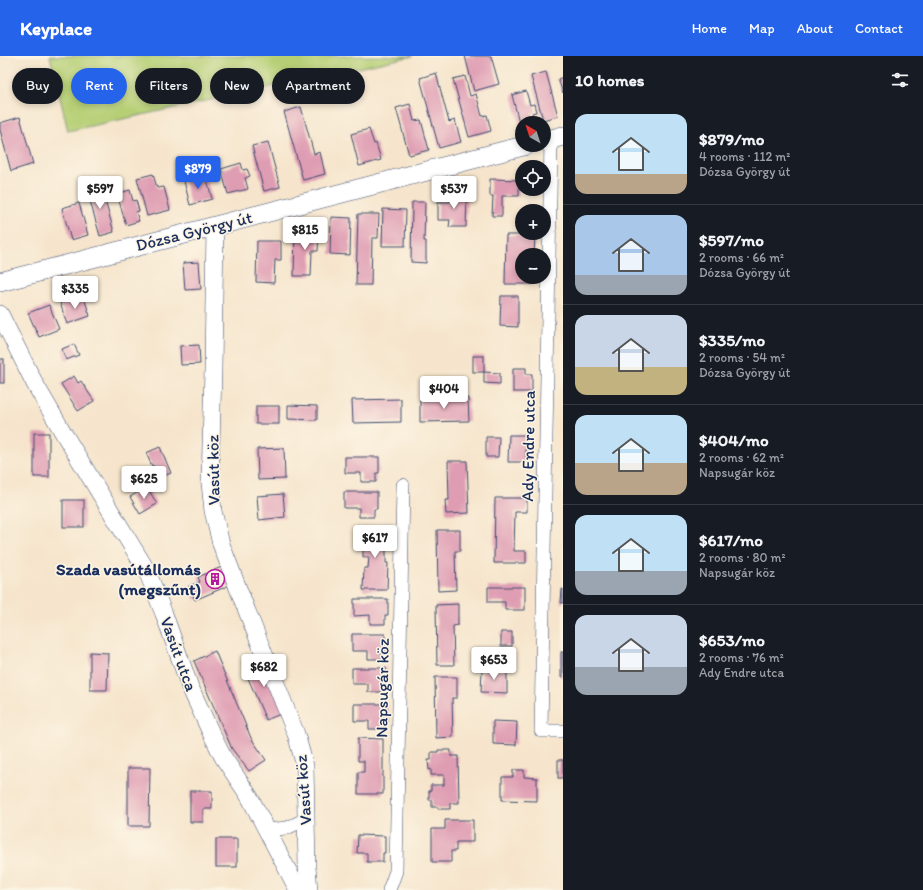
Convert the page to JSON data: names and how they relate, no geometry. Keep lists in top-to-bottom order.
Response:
{
  "streets": {
    "main road": ["Dózsa György út"],
    "street": [
      "Ady Endre utca",
      "Vasút köz",
      "Vasút utca",
      "Napsugár köz"
    ]
  },
  "crossings": [
    ["Dózsa György út", "Vasút köz"]
  ],
  "places": {
    "building": ["Szada vasútállomás (megszűnt)"]
  },
  "north": "top left",
  "page": {
    "header": "Keyplace",
    "nav": [
      "Home",
      "Map",
      "About",
      "Contact"
    ],
    "heading": "10 homes",
    "chip": [
      "Buy",
      "Rent",
      "Filters",
      "New",
      "Apartment"
    ],
    "list": [
      {
        "name": "$879/mo",
        "note": "4 rooms · 112 m² · Dózsa György út"
      },
      {
        "name": "$597/mo",
        "note": "2 rooms · 66 m² · Dózsa György út"
      },
      {
        "name": "$335/mo",
        "note": "2 rooms · 54 m² · Dózsa György út"
      },
      {
        "name": "$404/mo",
        "note": "2 rooms · 62 m² · Napsugár köz"
      },
      {
        "name": "$617/mo",
        "note": "2 rooms · 80 m² · Napsugár köz"
      },
      {
        "name": "$653/mo",
        "note": "2 rooms · 76 m² · Ady Endre utca"
      }
    ],
    "map_buttons": ["+", "−"],
    "price": [
      "$879",
      "$597",
      "$537",
      "$815",
      "$335",
      "$404",
      "$625",
      "$617",
      "$653",
      "$682"
    ]
  }
}
